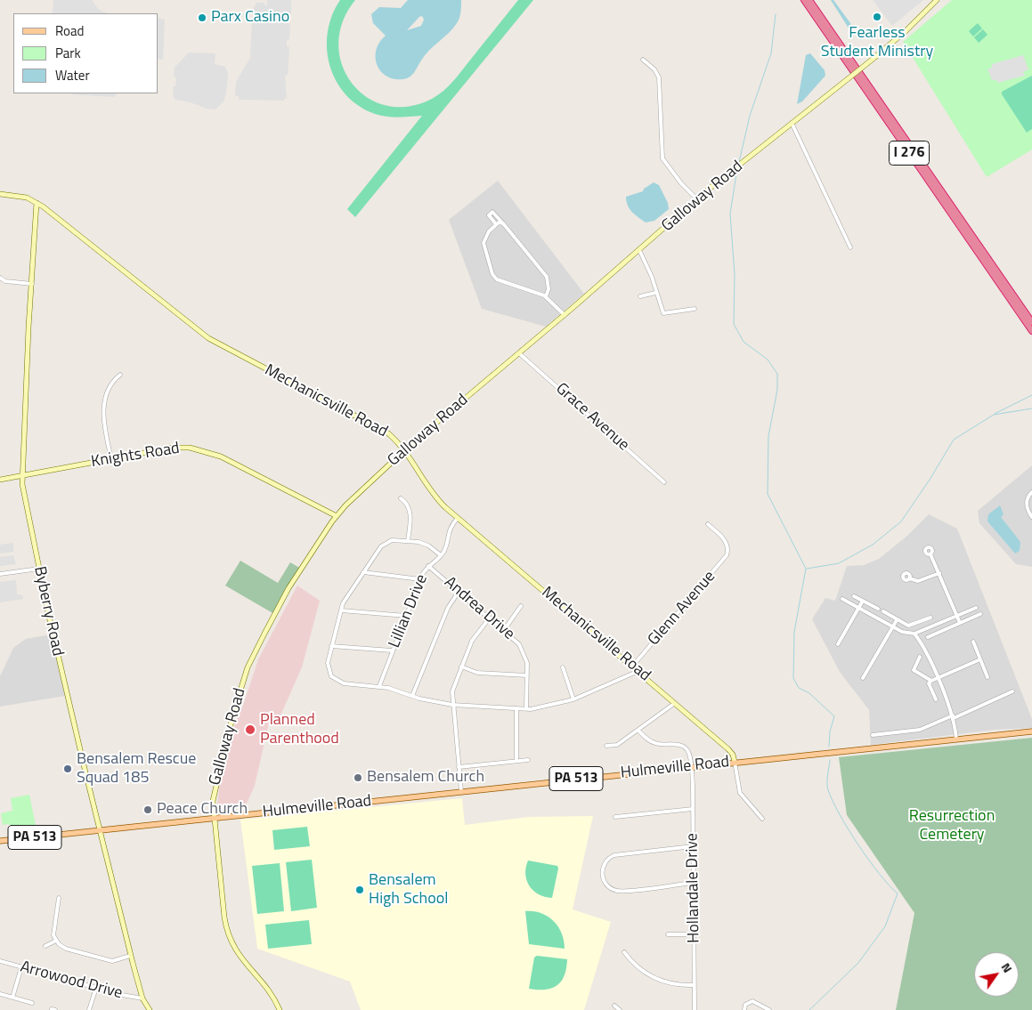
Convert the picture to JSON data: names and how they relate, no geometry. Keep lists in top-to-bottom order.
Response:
{
  "streets": {
    "highway": ["I 276"],
    "main road": ["Hulmeville Road", "PA 513"],
    "street": [
      "Galloway Road",
      "Mechanicsville Road",
      "Grace Avenue",
      "Knights Road",
      "Andrea Drive",
      "Glenn Avenue",
      "Byberry Road",
      "Lillian Drive",
      "Hollandale Drive",
      "Arrowood Drive"
    ]
  },
  "crossings": [
    ["Galloway Road", "Mechanicsville Road"],
    ["Galloway Road", "Grace Avenue"],
    ["Galloway Road", "Knights Road"],
    ["Galloway Road", "Hulmeville Road"],
    ["Mechanicsville Road", "Glenn Avenue"],
    ["Mechanicsville Road", "Byberry Road"],
    ["Mechanicsville Road", "Hulmeville Road"],
    ["Knights Road", "Byberry Road"],
    ["Andrea Drive", "Lillian Drive"],
    ["Byberry Road", "Hulmeville Road"],
    ["Byberry Road", "Arrowood Drive"],
    ["Hulmeville Road", "Hollandale Drive"]
  ],
  "parks": ["Resurrection Cemetery"],
  "places": [
    "Fearless Student Ministry",
    "Parx Casino",
    "Planned Parenthood",
    "Bensalem Rescue Squad 185",
    "Bensalem Church",
    "Peace Church",
    "Bensalem High School"
  ],
  "legend": ["Road", "Park", "Water"],
  "north": "top right"
}
